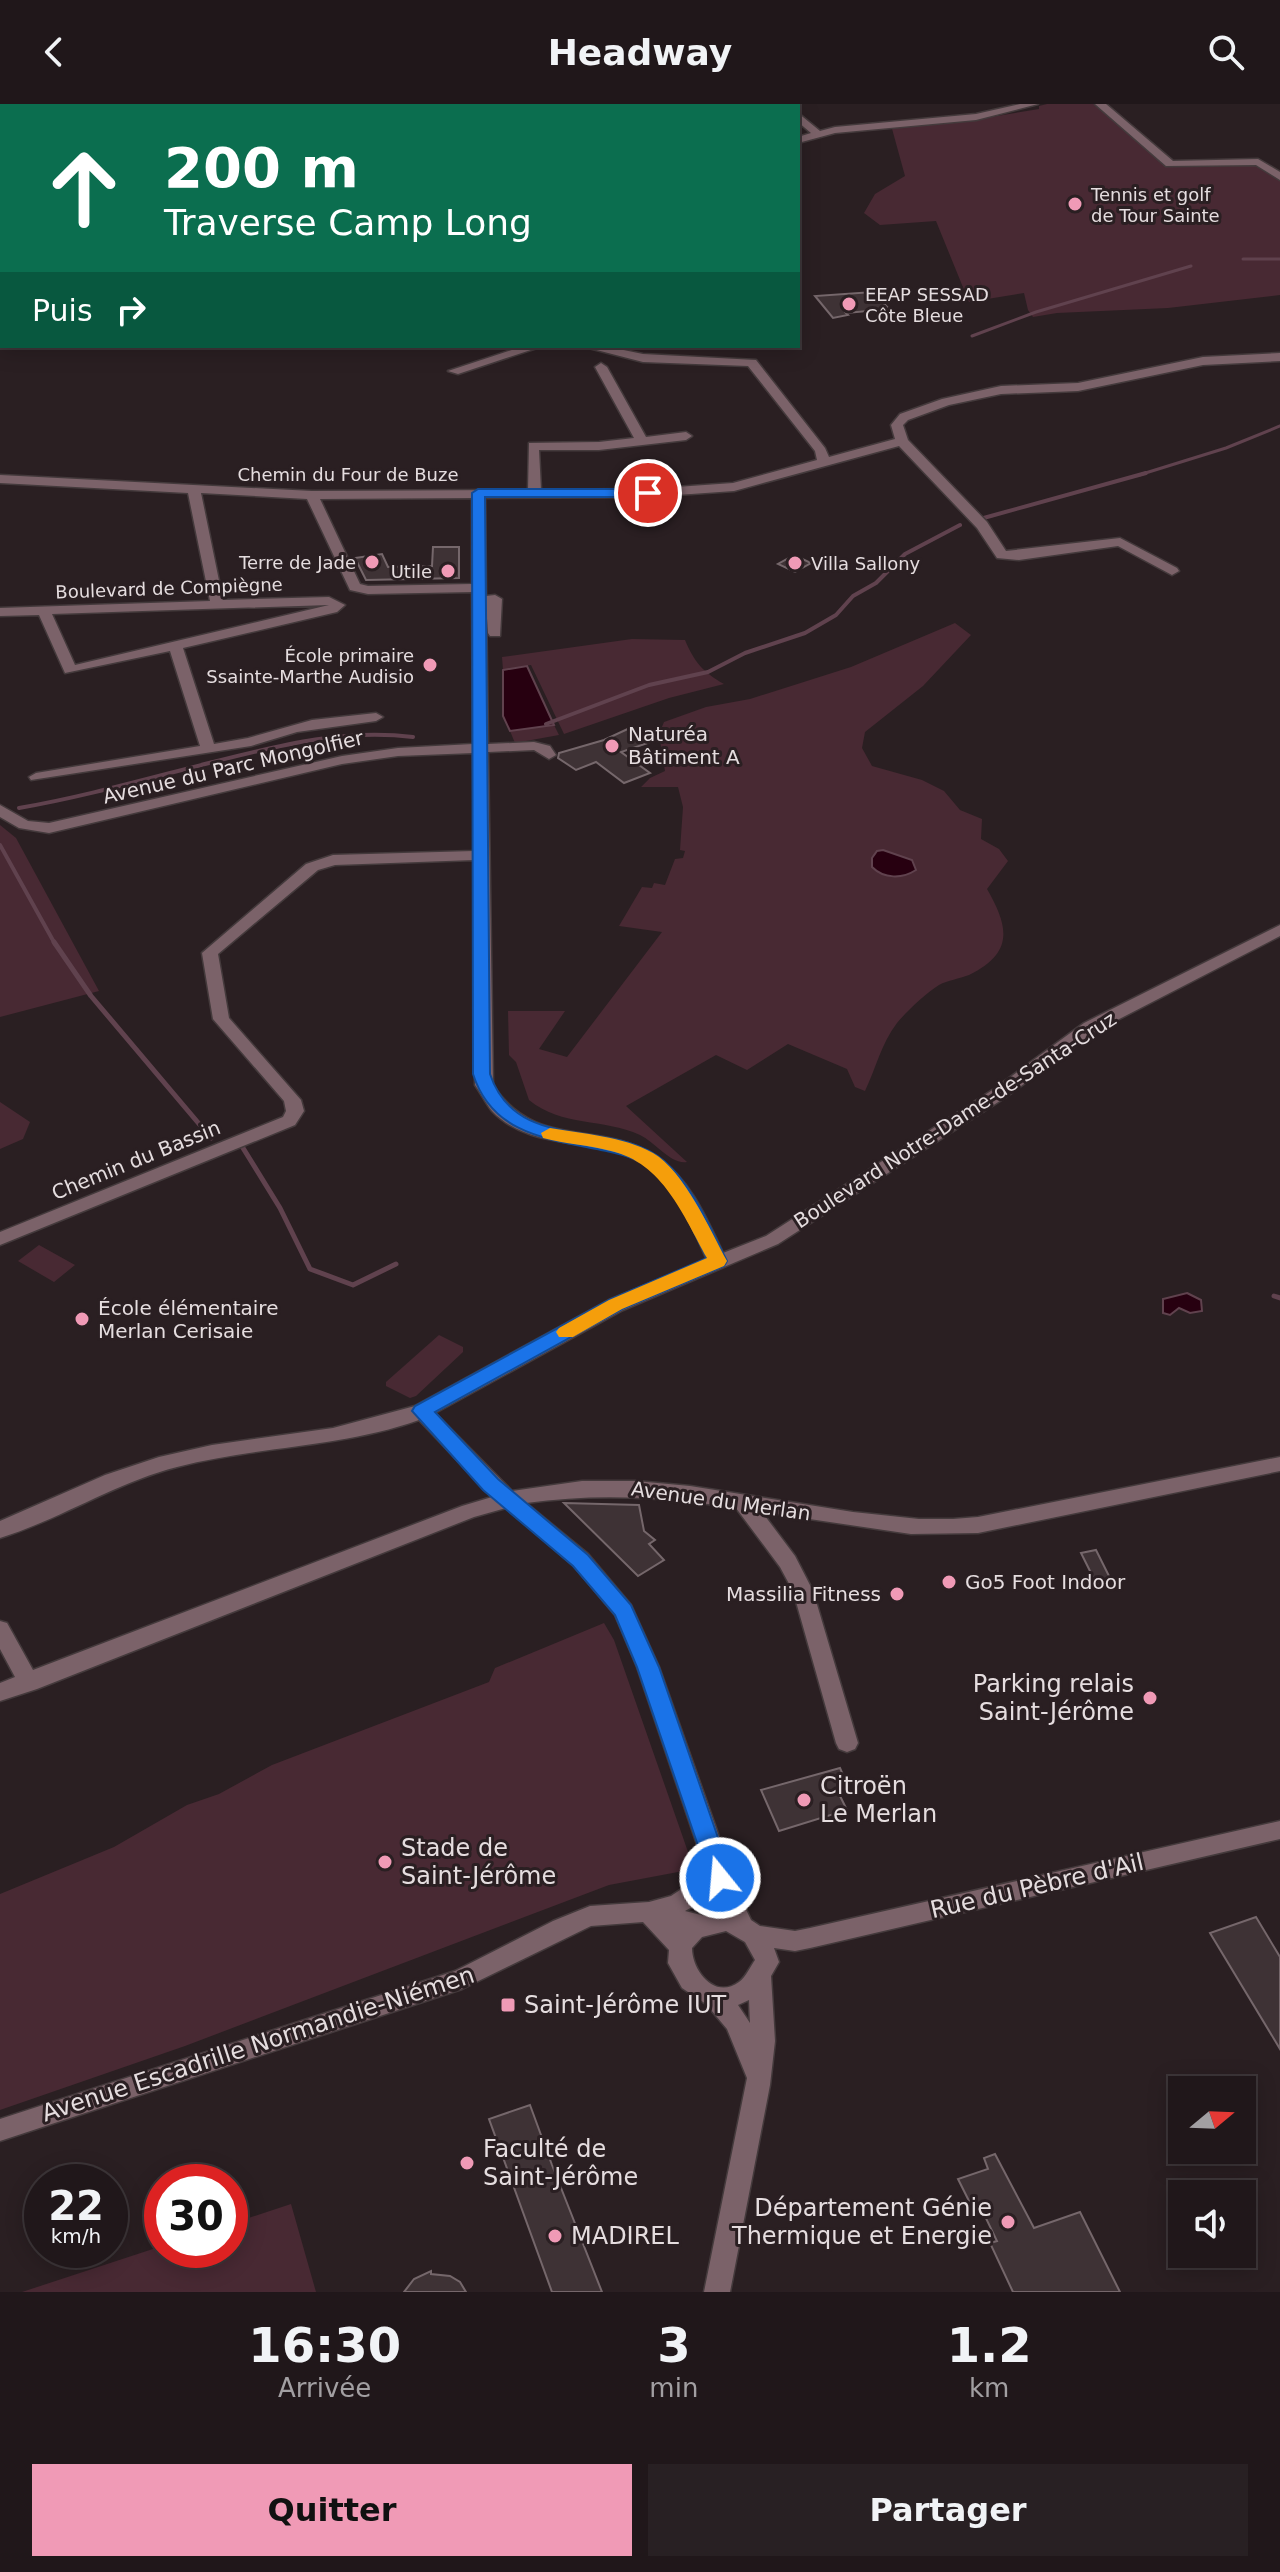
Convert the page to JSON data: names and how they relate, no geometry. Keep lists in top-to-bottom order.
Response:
{
  "streets": {
    "street": [
      "Chemin du Four de Buze",
      "Boulevard de Compiègne",
      "Avenue du Parc Mongolfier",
      "Boulevard Notre-Dame-de-Santa-Cruz",
      "Chemin du Bassin",
      "Avenue du Merlan",
      "Rue du Pèbre d'Ail",
      "Avenue Escadrille Normandie-Niémen"
    ]
  },
  "crossings": [
    ["Rue du Pèbre d'Ail", "Avenue Escadrille Normandie-Niémen"]
  ],
  "places": {
    "other": [
      "Tennis et golf de Tour Sainte",
      "EEAP SESSAD Côte Bleue",
      "Terre de Jade",
      "Villa Sallony",
      "Utile",
      "École primaire Ssainte-Marthe Audisio",
      "Naturéa Bâtiment A",
      "École élémentaire Merlan Cerisaie",
      "Go5 Foot Indoor",
      "Massilia Fitness",
      "Parking relais Saint-Jérôme",
      "Citroën Le Merlan",
      "Stade de Saint-Jérôme",
      "Faculté de Saint-Jérôme",
      "Département Génie Thermique et Energie",
      "MADIREL"
    ],
    "transit": ["Saint-Jérôme IUT"]
  },
  "north": "right",
  "page": {
    "header": "Headway",
    "turn": ["200 m", "Traverse Camp Long"],
    "then": "Puis",
    "speed": "22 km/h",
    "limit": "30",
    "eta": [
      "16:30",
      "Arrivée",
      "3",
      "min",
      "1.2",
      "km"
    ],
    "buttons": ["Quitter", "Partager"]
  }
}
